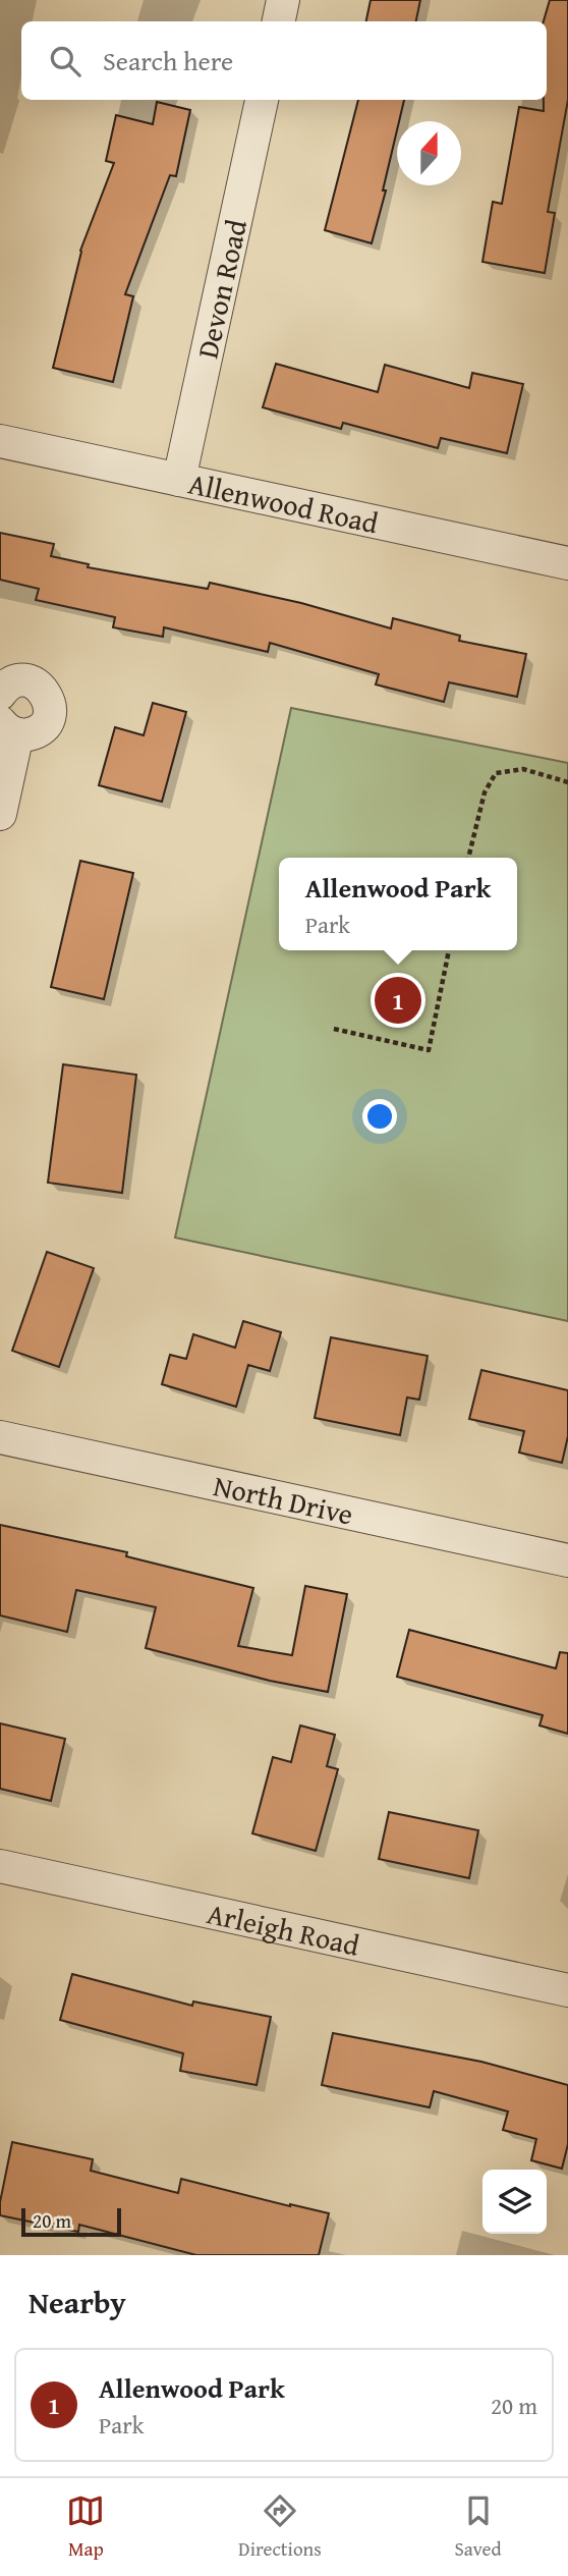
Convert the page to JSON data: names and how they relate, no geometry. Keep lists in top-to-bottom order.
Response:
{
  "streets": {
    "street": [
      "Devon Road",
      "Allenwood Road",
      "North Drive",
      "Arleigh Road"
    ]
  },
  "crossings": [
    ["Devon Road", "Allenwood Road"]
  ],
  "scale_bar": "20 m",
  "north": "top",
  "page": {
    "search": "Search here",
    "popup": ["Allenwood Park", "Park"],
    "pins": "1",
    "scale": "20 m",
    "heading": "Nearby",
    "list": [
      {
        "mark": "1",
        "name": "Allenwood Park",
        "note": "Park",
        "value": "20 m"
      }
    ],
    "nav": ["Map", "Directions", "Saved"]
  }
}
